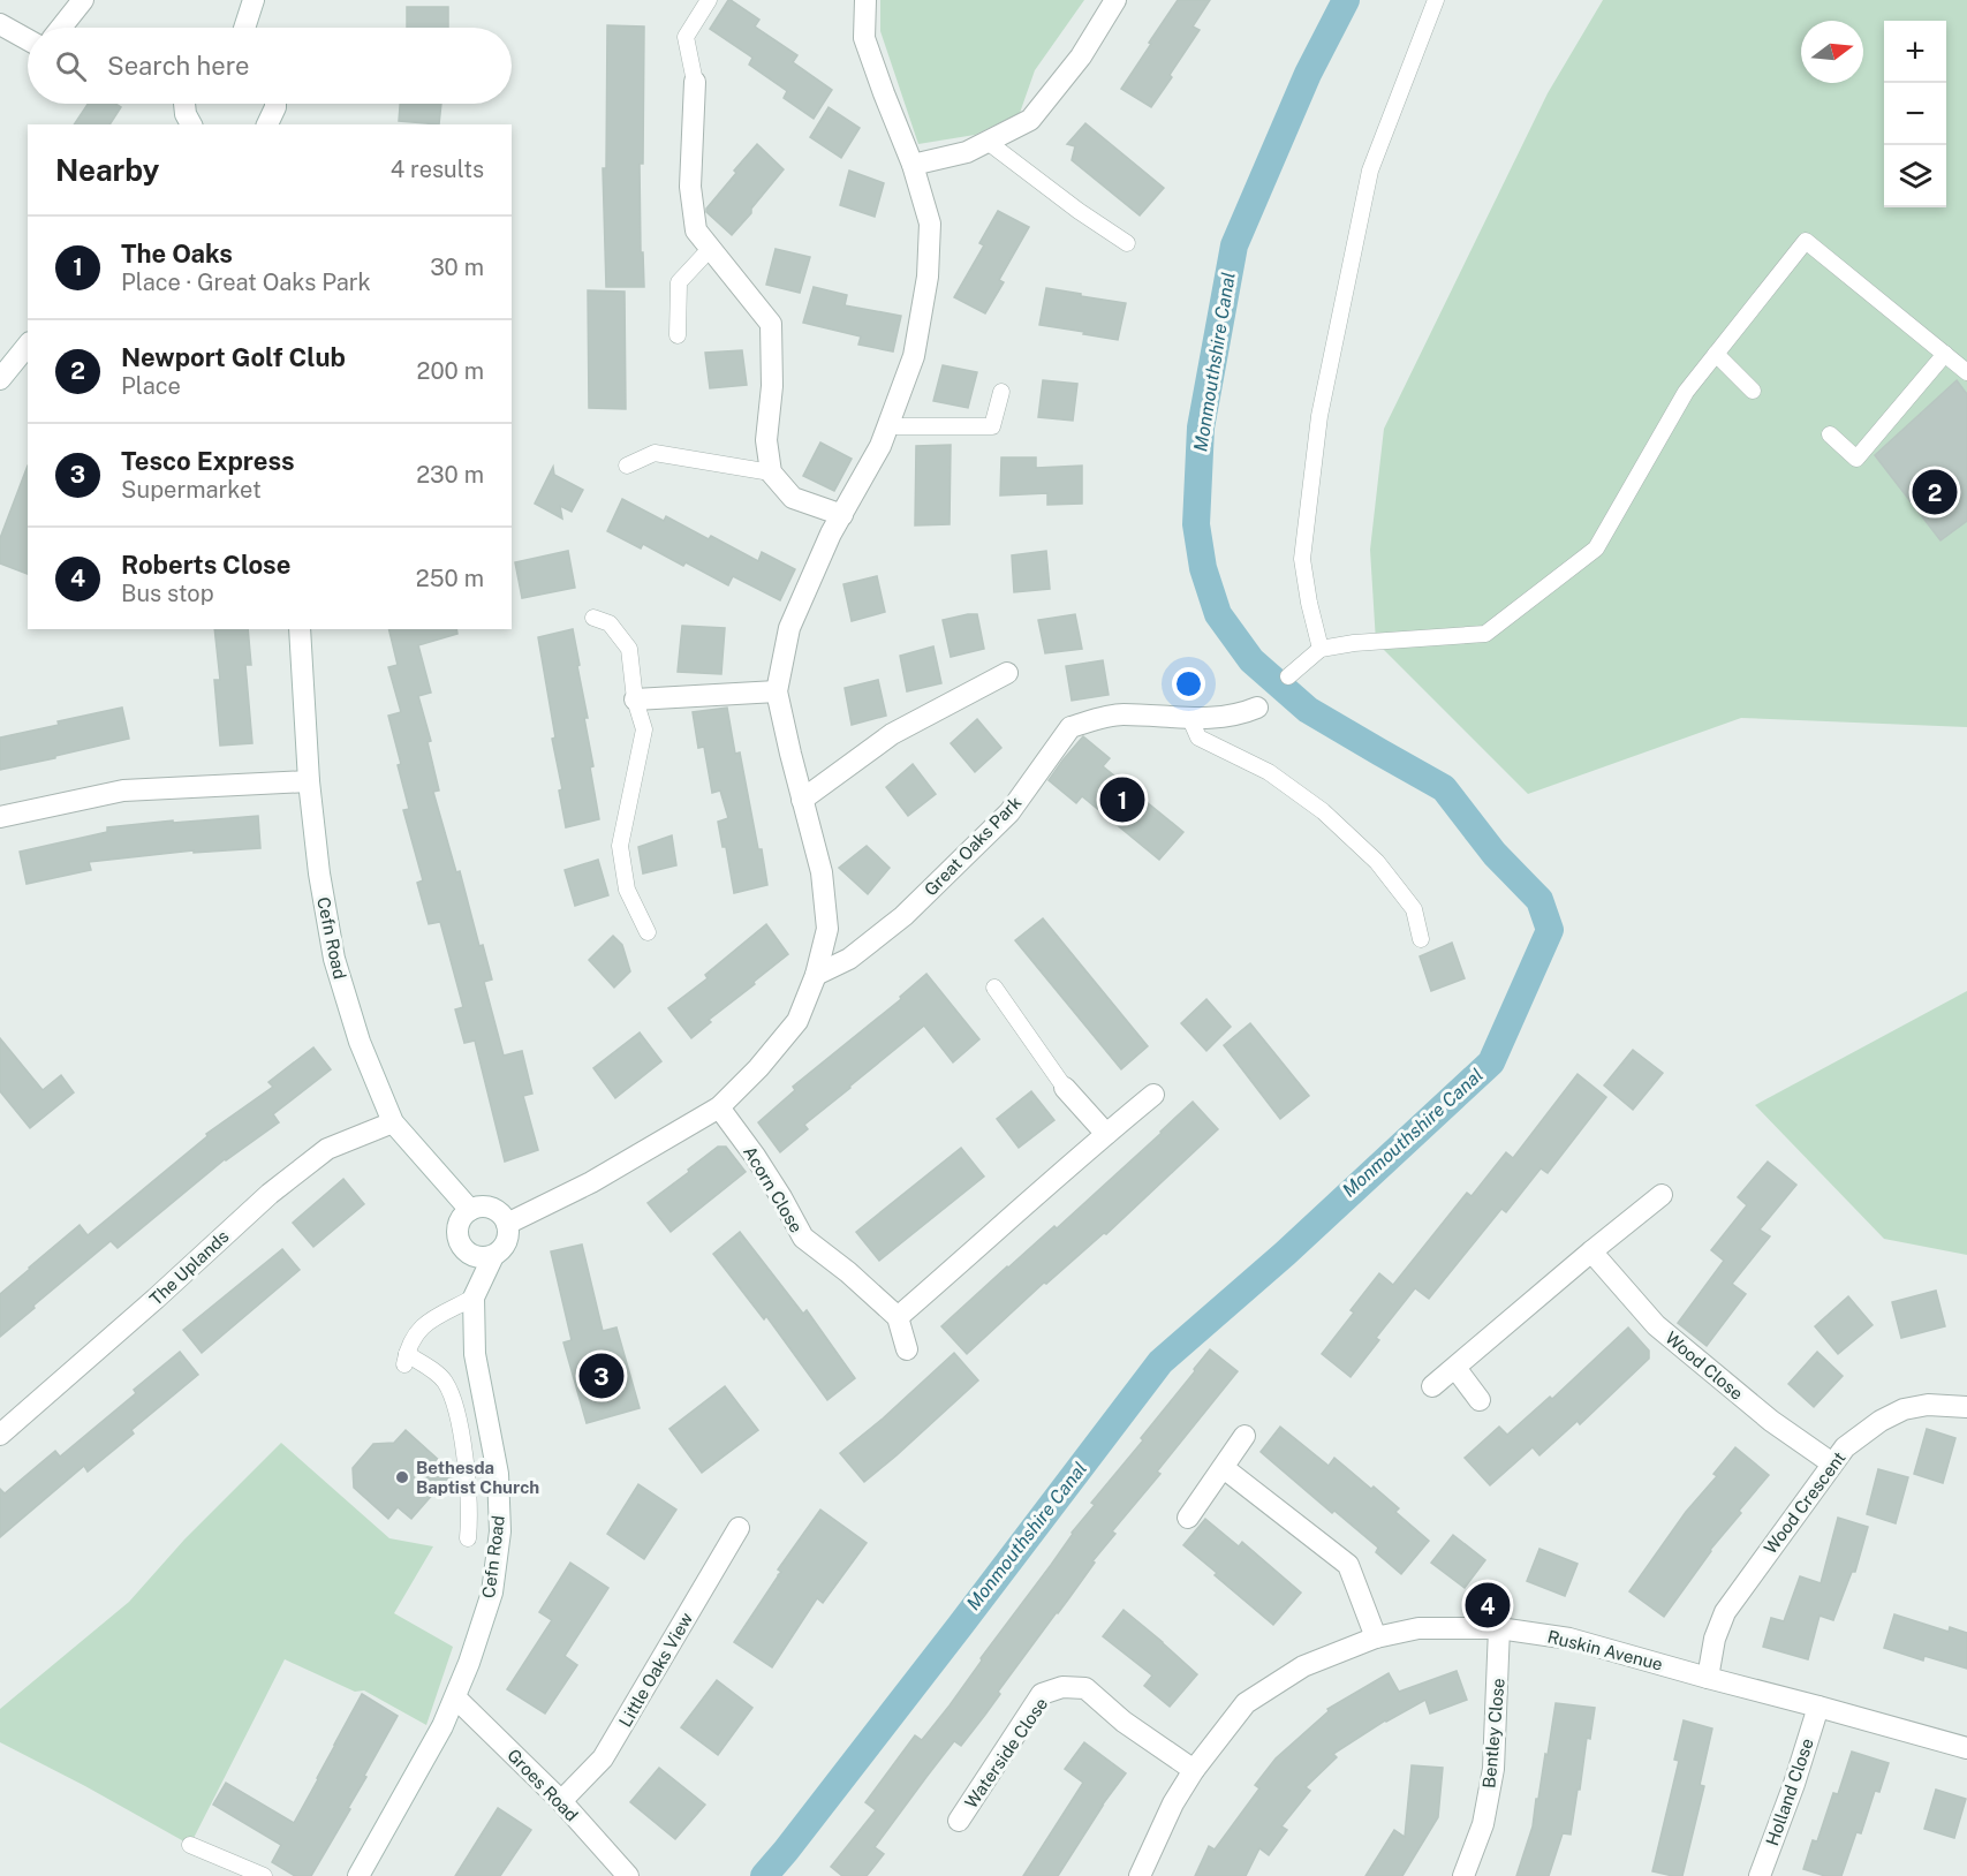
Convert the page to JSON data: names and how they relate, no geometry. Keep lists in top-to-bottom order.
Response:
{
  "streets": {
    "street": [
      "Great Oaks Park",
      "Cefn Road",
      "Acorn Close",
      "The Uplands",
      "Wood Close",
      "Wood Crescent",
      "Ruskin Avenue",
      "Little Oaks View",
      "Bentley Close",
      "Waterside Close",
      "Groes Road",
      "Holland Close"
    ]
  },
  "crossings": [
    ["Cefn Road", "The Uplands"],
    ["Cefn Road", "Groes Road"],
    ["Wood Close", "Wood Crescent"],
    ["Wood Crescent", "Ruskin Avenue"],
    ["Ruskin Avenue", "Bentley Close"],
    ["Ruskin Avenue", "Waterside Close"],
    ["Ruskin Avenue", "Holland Close"],
    ["Little Oaks View", "Groes Road"]
  ],
  "water": ["Monmouthshire Canal"],
  "places": ["Bethesda Baptist Church"],
  "north": "right",
  "page": {
    "map_buttons": ["+", "−"],
    "search": "Search here",
    "heading": ["Nearby", "4 results"],
    "list": [
      {
        "mark": "1",
        "name": "The Oaks",
        "note": "Place · Great Oaks Park",
        "value": "30 m"
      },
      {
        "mark": "2",
        "name": "Newport Golf Club",
        "note": "Place",
        "value": "200 m"
      },
      {
        "mark": "3",
        "name": "Tesco Express",
        "note": "Supermarket",
        "value": "230 m"
      },
      {
        "mark": "4",
        "name": "Roberts Close",
        "note": "Bus stop",
        "value": "250 m"
      }
    ],
    "pins": [
      "2",
      "1",
      "3",
      "4"
    ]
  }
}
